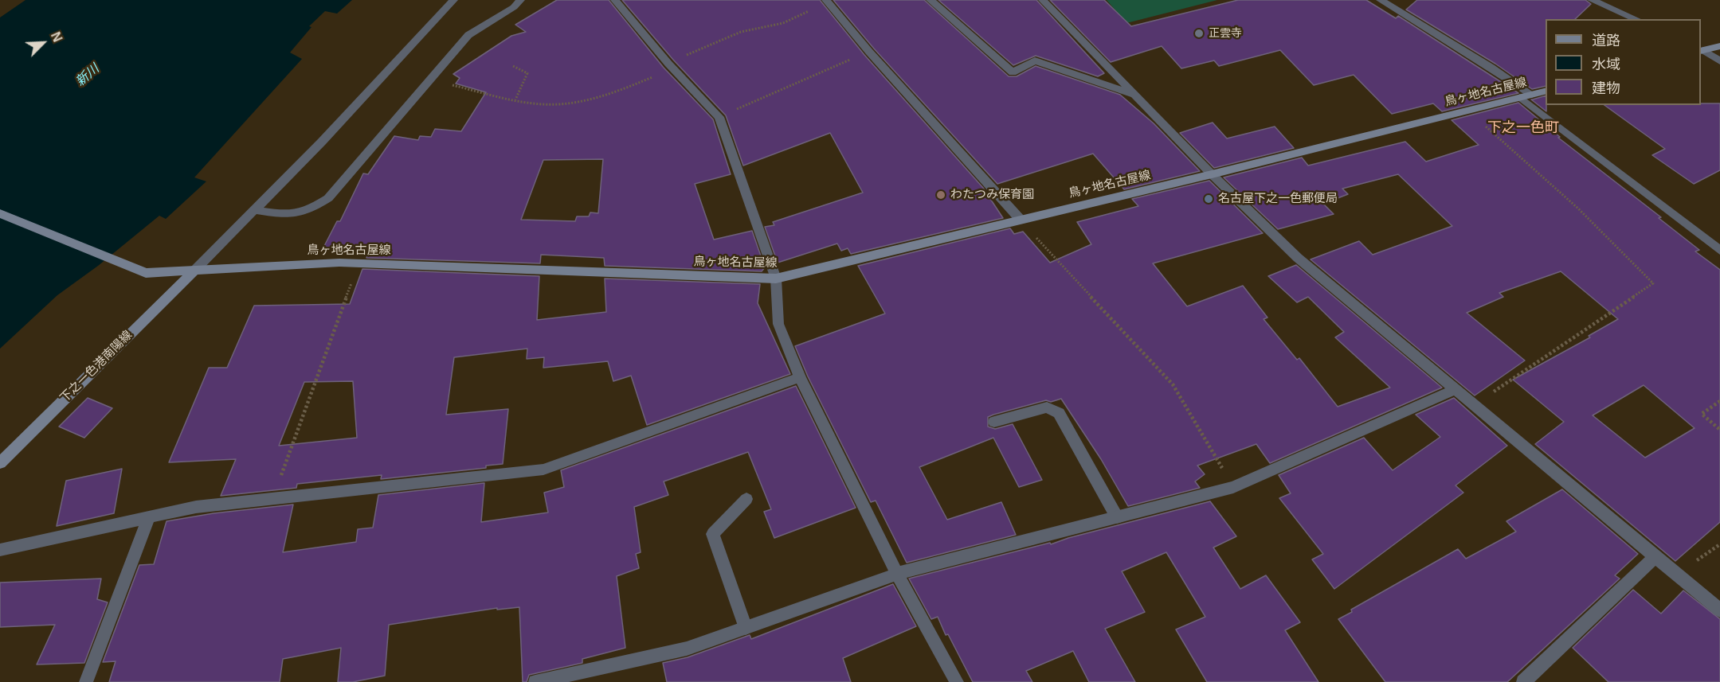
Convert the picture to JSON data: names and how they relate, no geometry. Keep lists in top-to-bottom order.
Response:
{
  "streets": {
    "main road": ["鳥ヶ地名古屋線", "下之一色港南陽線"]
  },
  "crossings": [
    ["鳥ヶ地名古屋線", "下之一色港南陽線"]
  ],
  "districts": ["下之一色町"],
  "water": ["新川"],
  "places": ["正雲寺", "わたつみ保育園", "名古屋下之一色郵便局"],
  "legend": ["道路", "水域", "建物"],
  "north": "top right"
}
